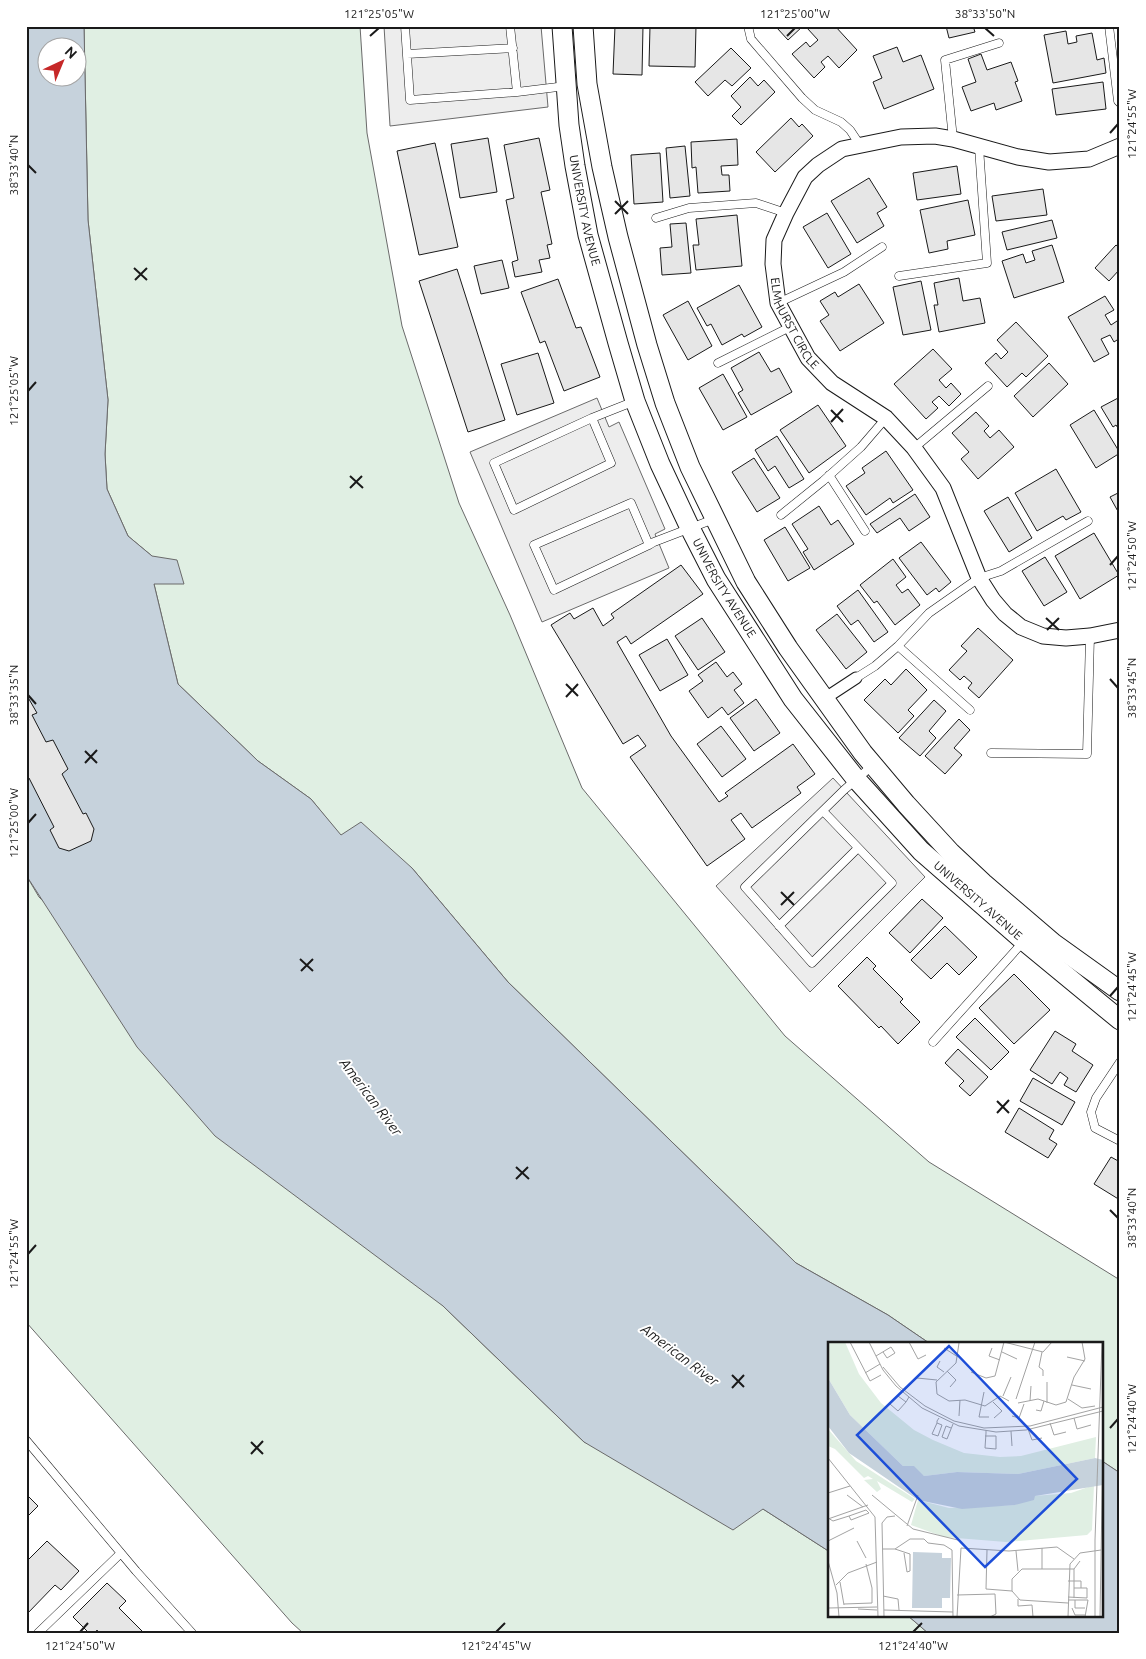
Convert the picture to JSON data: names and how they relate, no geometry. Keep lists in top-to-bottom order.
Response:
{
  "streets": {
    "street": ["UNIVERSITY AVENUE", "ELMHURST CIRCLE"]
  },
  "water": ["American River"],
  "north": "top right",
  "coordinates": [
    "121°25'05\"W",
    "121°25'00\"W",
    "38°33'50\"N",
    "121°24'55\"W",
    "38°33'40\"N",
    "121°24'50\"W",
    "38°33'45\"N",
    "38°33'35\"N",
    "121°24'45\"W",
    "121°24'40\"W"
  ]
}
